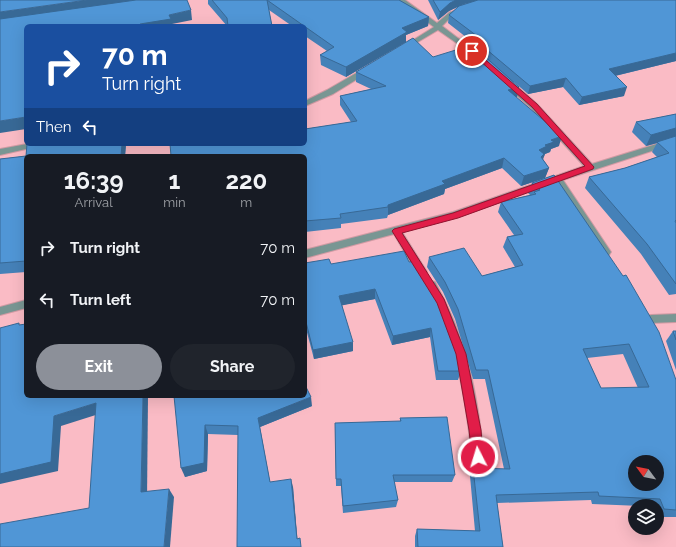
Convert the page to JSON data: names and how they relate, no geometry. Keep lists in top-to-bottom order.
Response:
{
  "north": "top left",
  "page": {
    "turn": ["70 m", "Turn right"],
    "then": "Then",
    "eta": [
      "16:39",
      "Arrival",
      "1",
      "min",
      "220",
      "m"
    ],
    "list": [
      {
        "name": "Turn right",
        "value": "70 m"
      },
      {
        "name": "Turn left",
        "value": "70 m"
      }
    ],
    "buttons": ["Exit", "Share"]
  }
}
